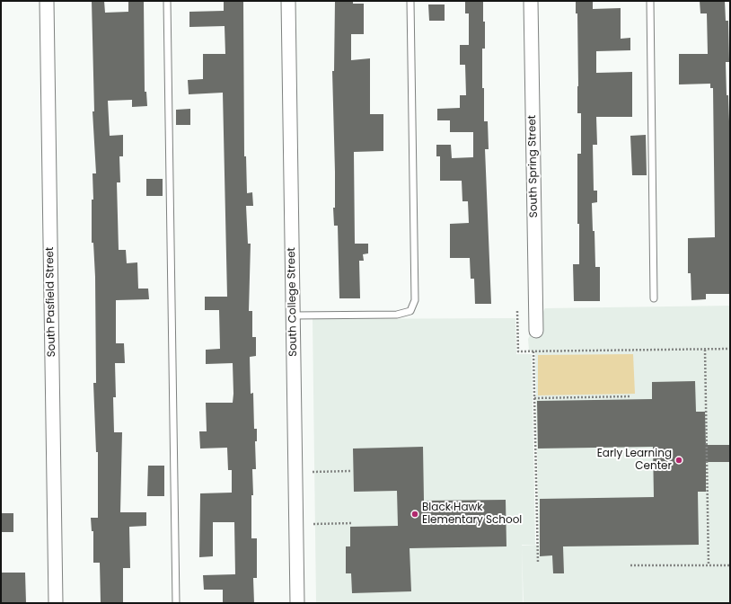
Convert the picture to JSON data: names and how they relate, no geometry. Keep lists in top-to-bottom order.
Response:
{
  "streets": {
    "street": ["South Spring Street", "South Pasfield Street", "South College Street"]
  },
  "places": ["Early Learning Center", "Black Hawk Elementary School"]
}
